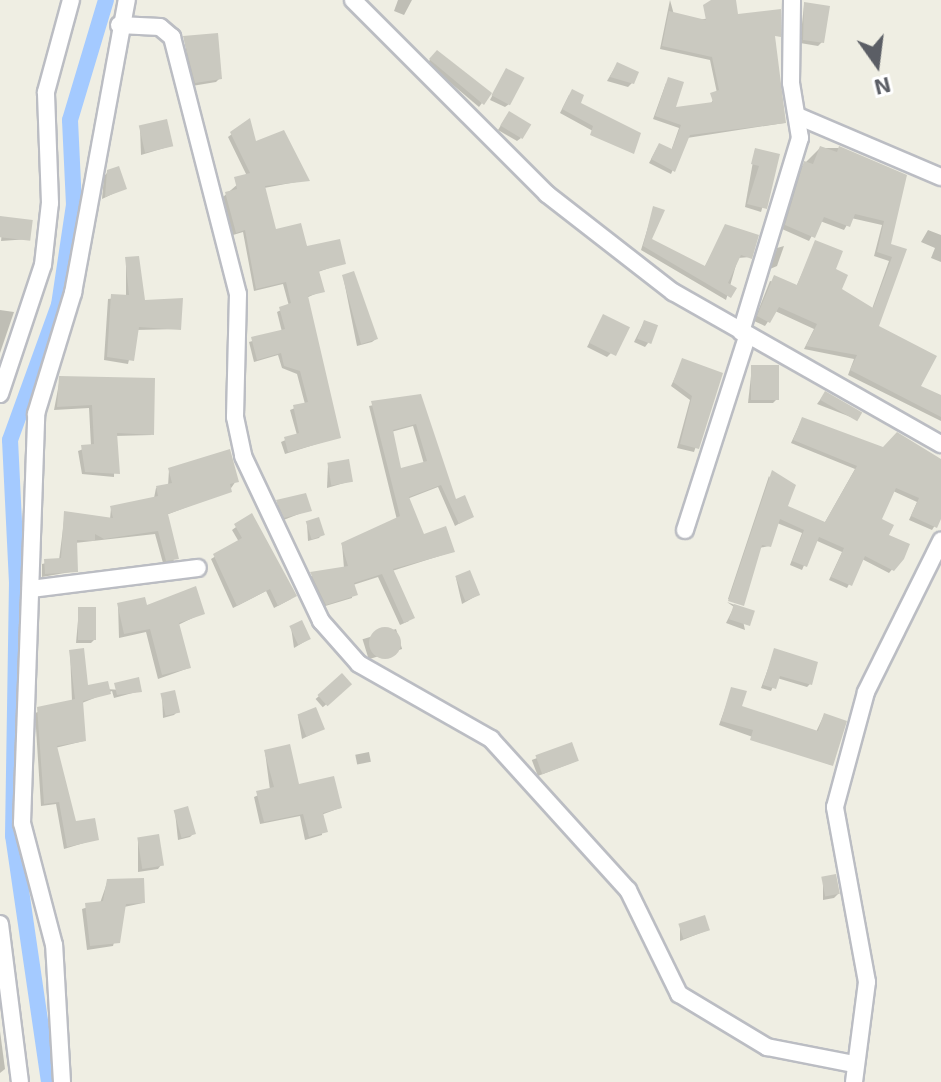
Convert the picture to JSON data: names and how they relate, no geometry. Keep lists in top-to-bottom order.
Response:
{
  "north": "bottom"
}
